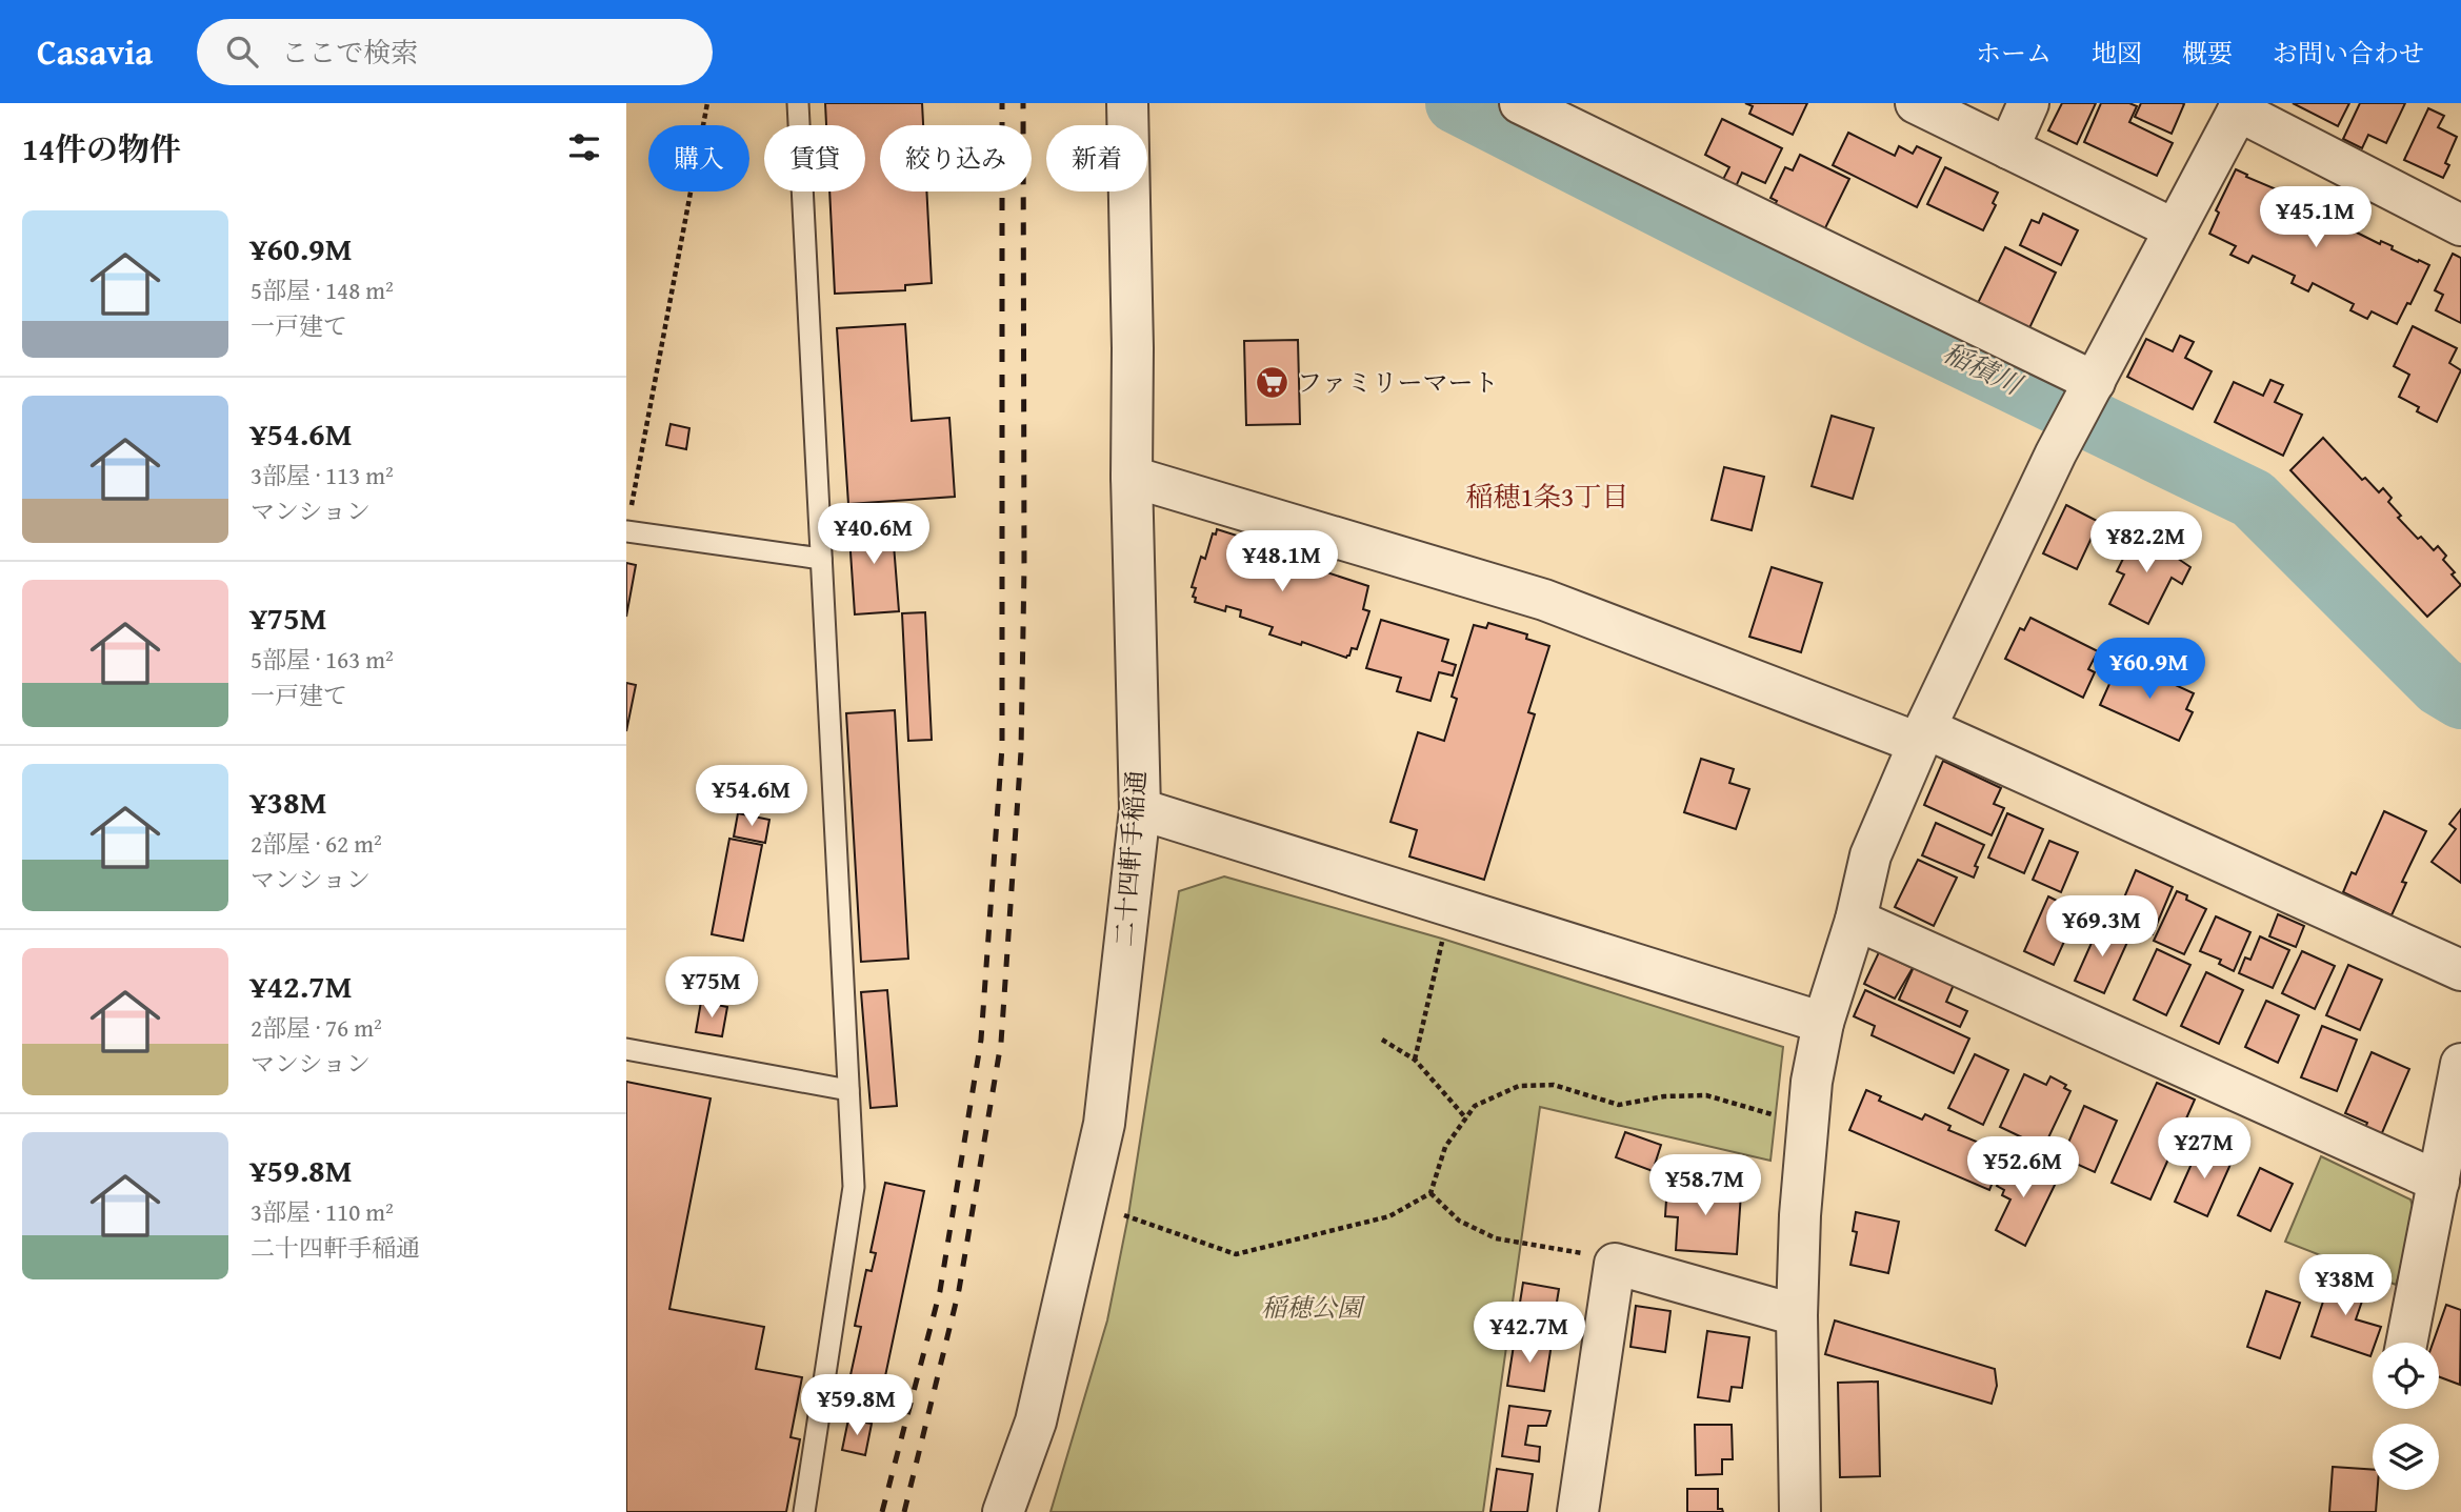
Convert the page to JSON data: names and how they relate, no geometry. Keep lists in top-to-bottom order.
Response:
{
  "streets": {
    "street": ["二十四軒手稲通"]
  },
  "districts": ["稲穂1条3丁目"],
  "water": ["稲積川"],
  "parks": ["稲穂公園"],
  "places": {
    "supermarket": ["ファミリーマート"]
  },
  "page": {
    "header": "Casavia",
    "search": "ここで検索",
    "nav": [
      "ホーム",
      "地図",
      "概要",
      "お問い合わせ"
    ],
    "heading": "14件の物件",
    "chip": [
      "購入",
      "賃貸",
      "絞り込み",
      "新着"
    ],
    "price": [
      "¥45.1M",
      "¥40.6M",
      "¥82.2M",
      "¥48.1M",
      "¥60.9M",
      "¥54.6M",
      "¥69.3M",
      "¥75M",
      "¥27M",
      "¥52.6M",
      "¥58.7M",
      "¥38M",
      "¥42.7M",
      "¥59.8M"
    ],
    "list": [
      {
        "name": "¥60.9M",
        "note": "5部屋 · 148 m² · 一戸建て"
      },
      {
        "name": "¥54.6M",
        "note": "3部屋 · 113 m² · マンション"
      },
      {
        "name": "¥75M",
        "note": "5部屋 · 163 m² · 一戸建て"
      },
      {
        "name": "¥38M",
        "note": "2部屋 · 62 m² · マンション"
      },
      {
        "name": "¥42.7M",
        "note": "2部屋 · 76 m² · マンション"
      },
      {
        "name": "¥59.8M",
        "note": "3部屋 · 110 m² · 二十四軒手稲通"
      }
    ]
  }
}
